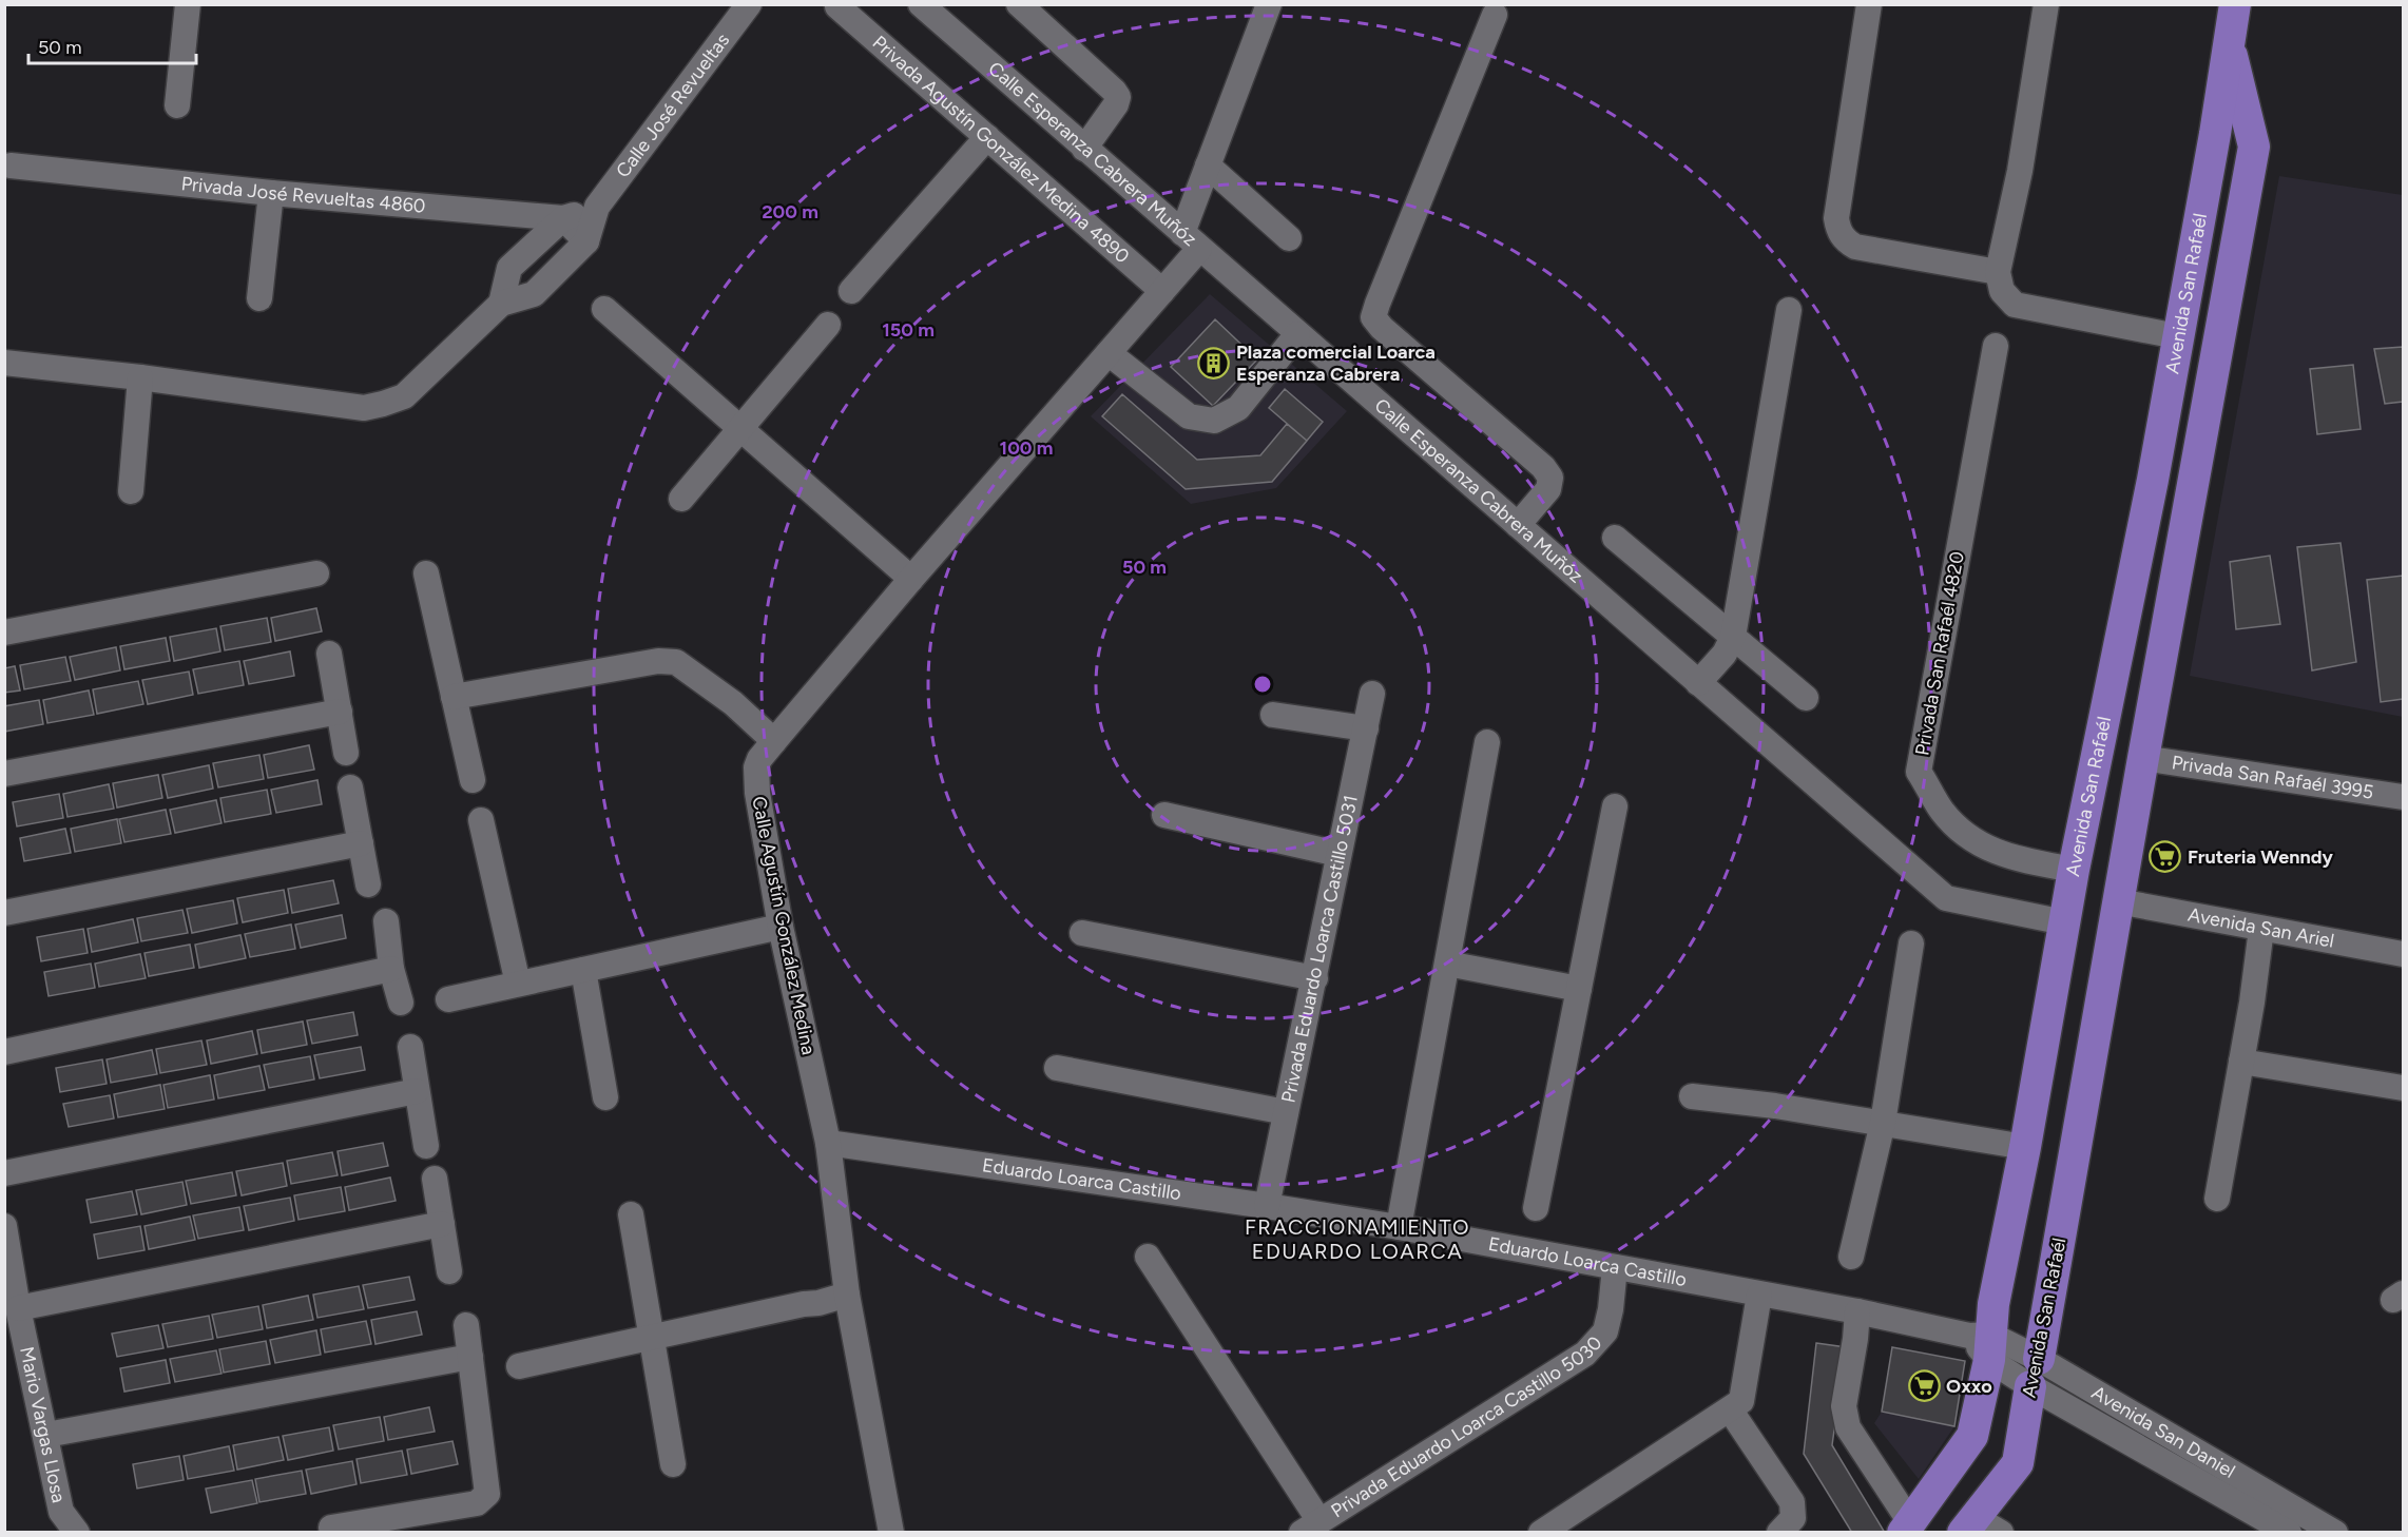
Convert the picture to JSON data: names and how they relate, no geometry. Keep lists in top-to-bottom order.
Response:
{
  "streets": {
    "main road": ["Avenida San Rafaél"],
    "street": [
      "Calle José Revueltas",
      "Privada Agustín González Medina 4890",
      "Calle Esperanza Cabrera Muñóz",
      "Privada José Revueltas 4860",
      "Privada San Rafaél 4820",
      "Privada San Rafaél 3995",
      "Calle Agustín González Medina",
      "Avenida San Ariel",
      "Privada Eduardo Loarca Castillo 5031",
      "Eduardo Loarca Castillo",
      "Privada Eduardo Loarca Castillo 5030",
      "Mario Vargas Llosa",
      "Avenida San Daniel"
    ]
  },
  "crossings": [
    ["Privada Agustín González Medina 4890", "Calle Agustín González Medina"],
    ["Calle Esperanza Cabrera Muñóz", "Avenida San Rafaél"],
    ["Calle Esperanza Cabrera Muñóz", "Calle Agustín González Medina"],
    ["Avenida San Rafaél", "Privada San Rafaél 4820"],
    ["Avenida San Rafaél", "Privada San Rafaél 3995"],
    ["Avenida San Rafaél", "Avenida San Ariel"],
    ["Avenida San Rafaél", "Eduardo Loarca Castillo"],
    ["Avenida San Rafaél", "Avenida San Daniel"],
    ["Calle Agustín González Medina", "Eduardo Loarca Castillo"],
    ["Privada Eduardo Loarca Castillo 5031", "Eduardo Loarca Castillo"],
    ["Eduardo Loarca Castillo", "Privada Eduardo Loarca Castillo 5030"],
    ["Eduardo Loarca Castillo", "Avenida San Daniel"]
  ],
  "districts": ["FRACCIONAMIENTO EDUARDO LOARCA"],
  "places": {
    "building": ["Plaza comercial Loarca Esperanza Cabrera"],
    "supermarket": ["Fruteria Wenndy", "Oxxo"]
  },
  "scale_bar": "50 m",
  "rings": [
    "200 m",
    "150 m",
    "100 m",
    "50 m"
  ]
}
